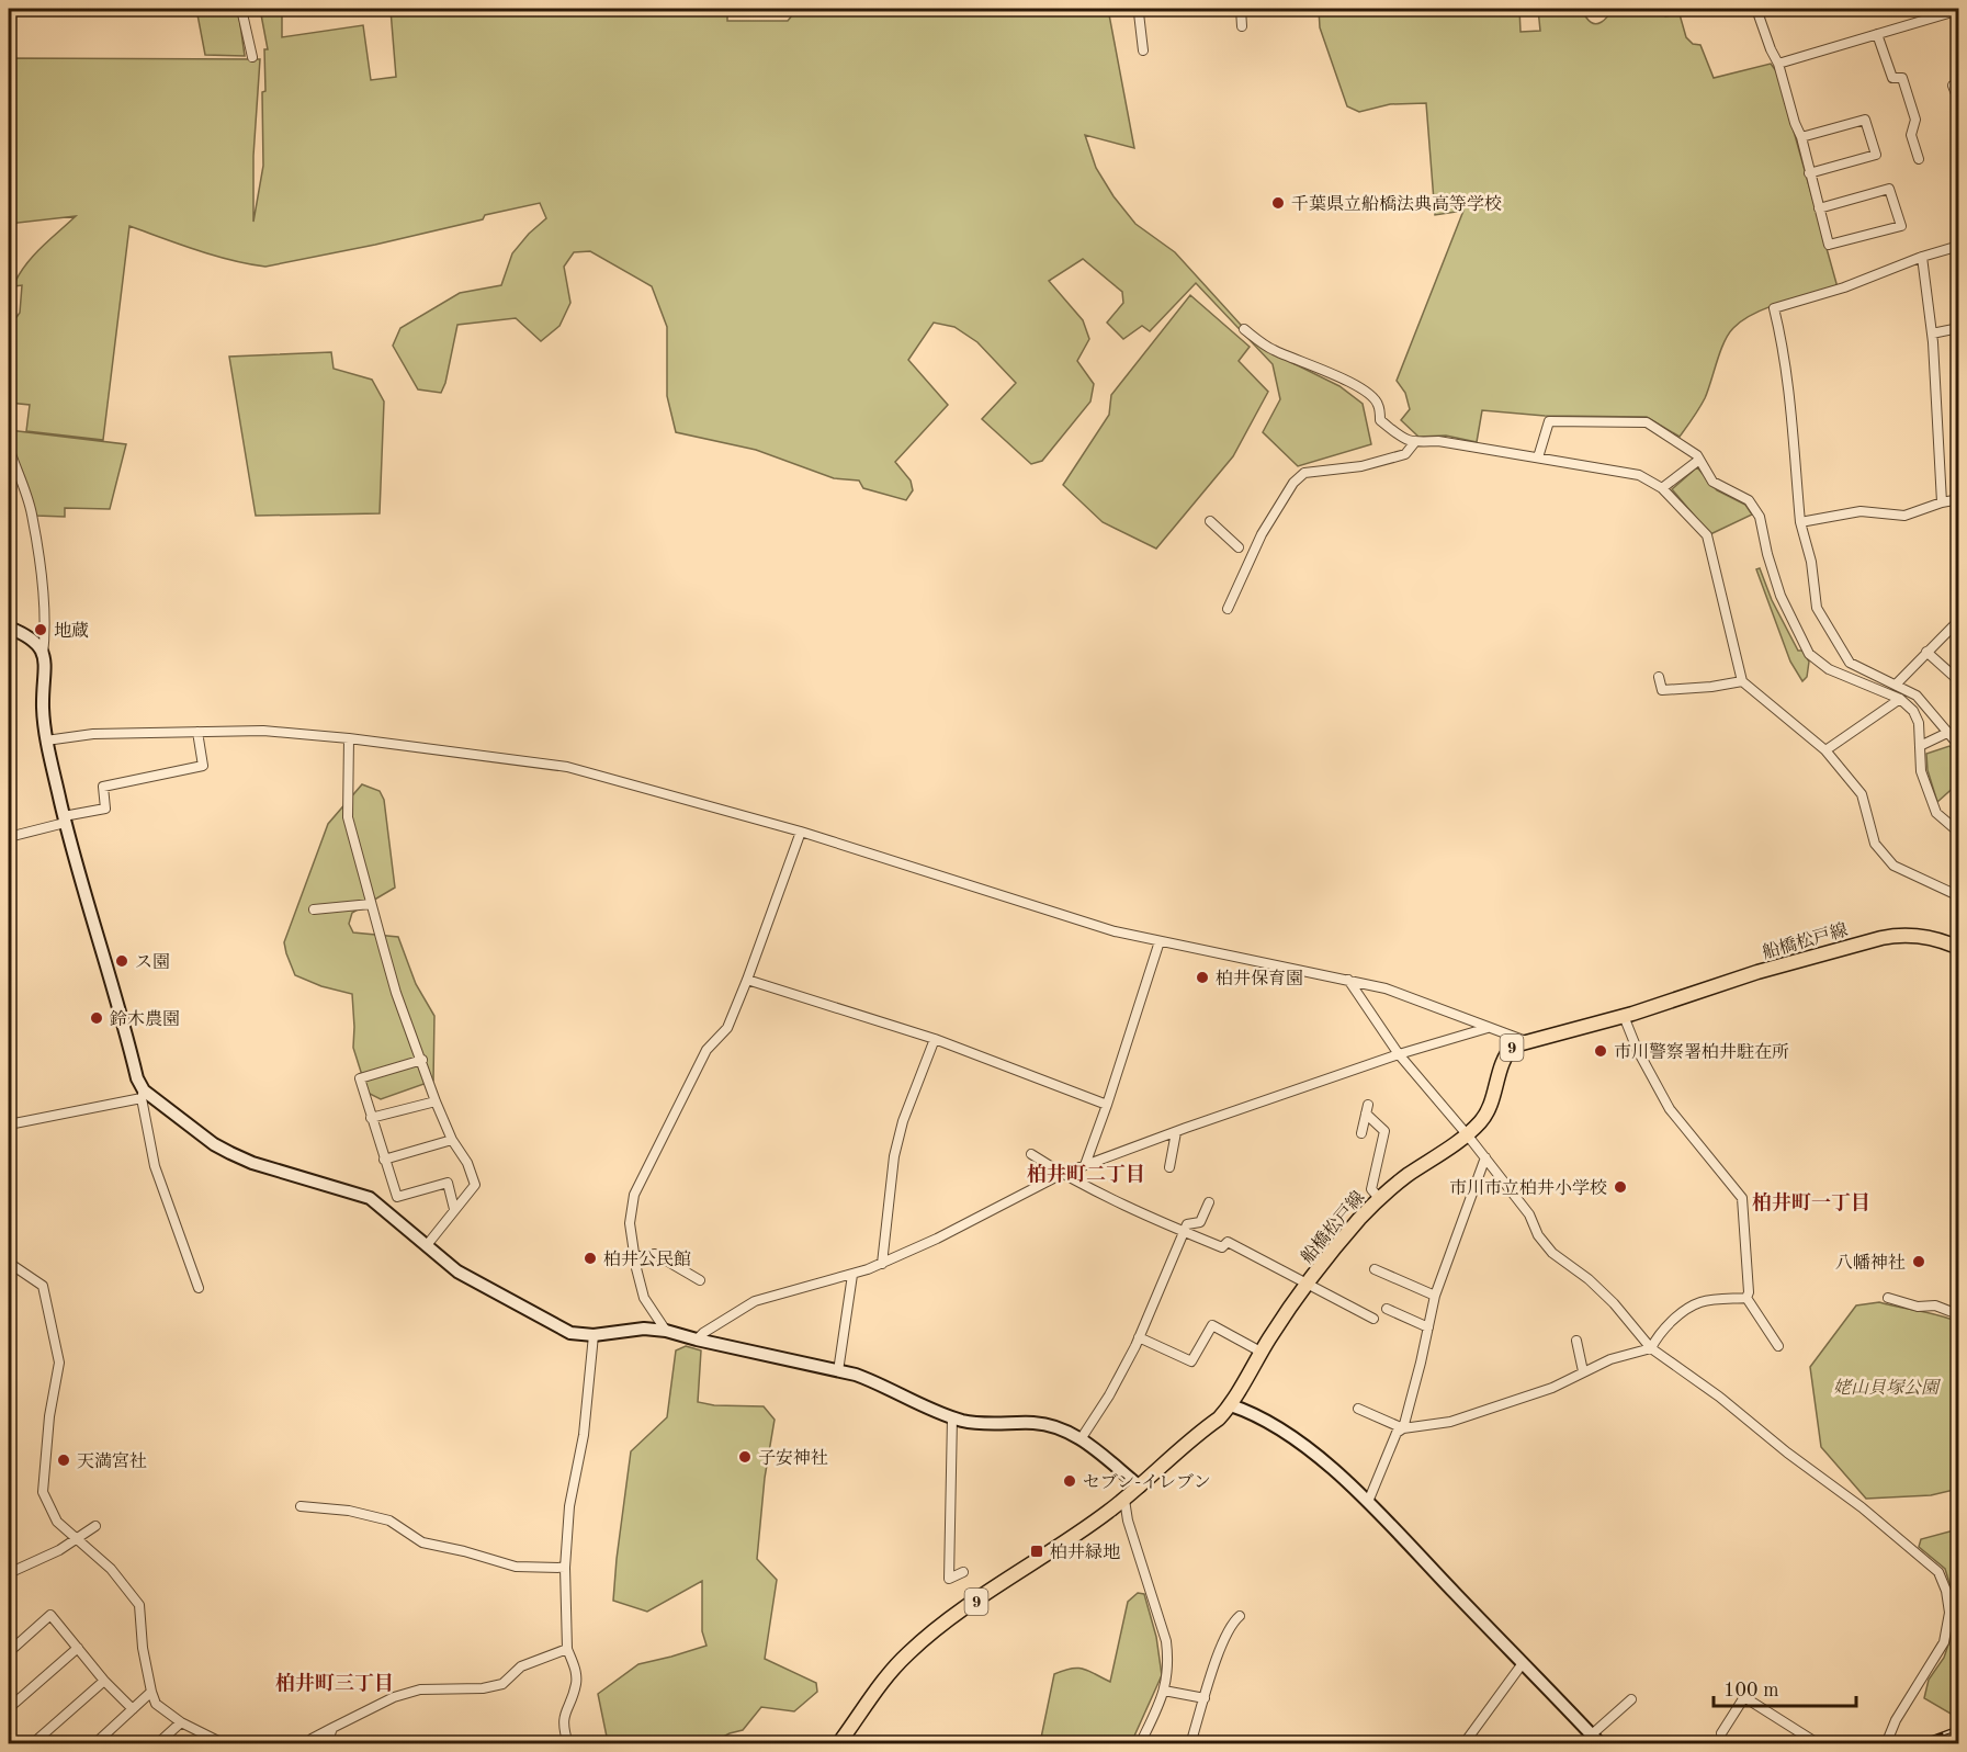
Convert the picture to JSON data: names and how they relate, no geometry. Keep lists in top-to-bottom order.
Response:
{
  "streets": {
    "main road": ["船橋松戸線", "9"]
  },
  "districts": ["柏井町二丁目", "柏井町一丁目", "柏井町三丁目"],
  "parks": ["姥山貝塚公園"],
  "places": {
    "other": [
      "千葉県立船橋法典高等学校",
      "地蔵",
      "ス園",
      "柏井保育園",
      "鈴木農園",
      "市川警察署柏井駐在所",
      "市川市立柏井小学校",
      "柏井公民館",
      "八幡神社",
      "子安神社",
      "天満宮社",
      "セブン-イレブン"
    ],
    "transit": ["柏井緑地"]
  },
  "scale_bar": "100 m"
}
